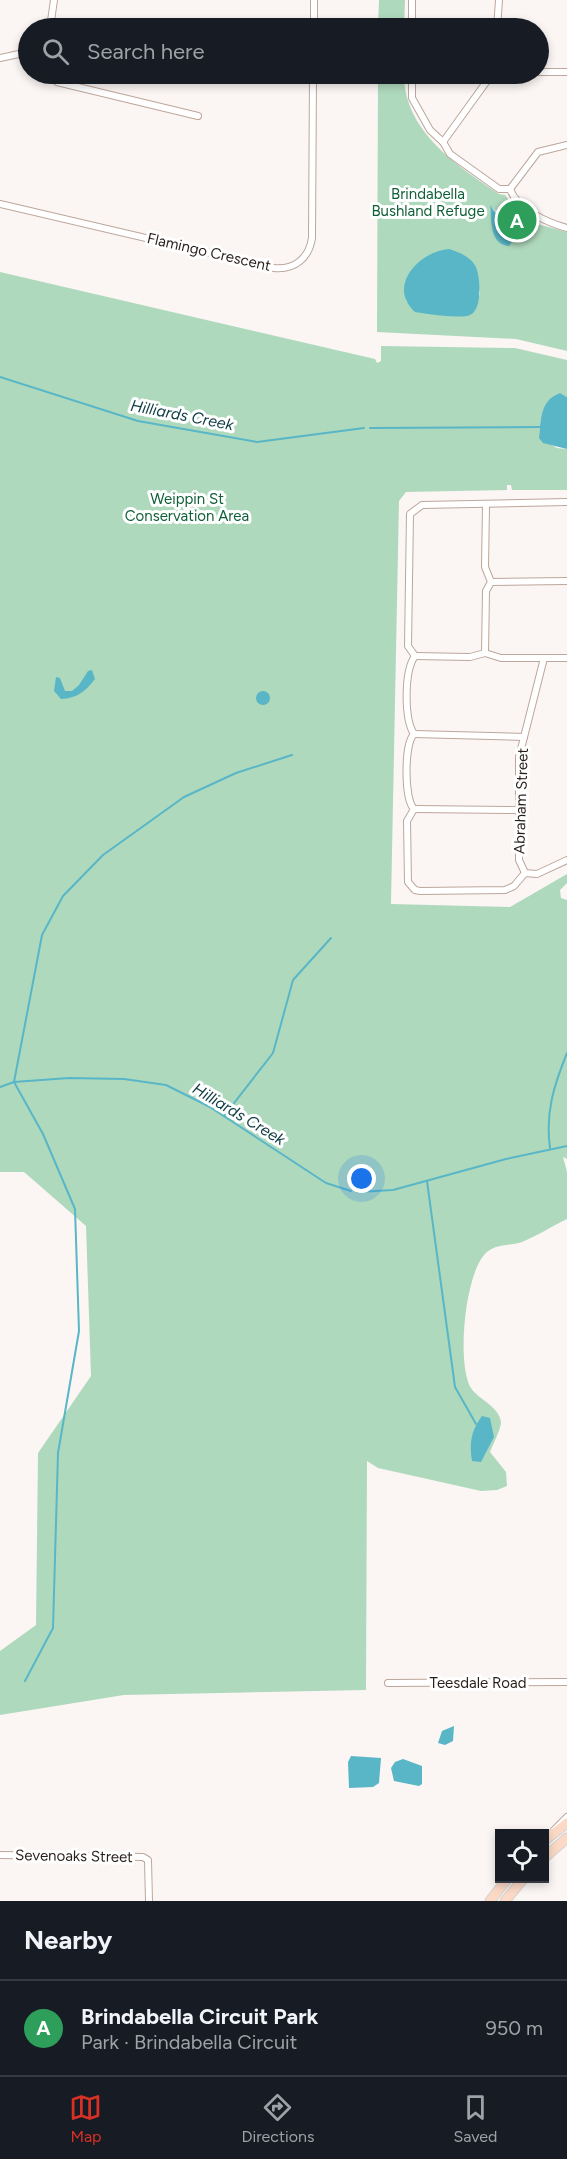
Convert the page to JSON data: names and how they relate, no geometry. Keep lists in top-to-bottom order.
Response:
{
  "streets": {
    "street": [
      "Flamingo Crescent",
      "Abraham Street",
      "Teesdale Road",
      "Sevenoaks Street"
    ]
  },
  "water": ["Hilliards Creek"],
  "parks": ["Brindabella Bushland Refuge", "Weippin St Conservation Area"],
  "page": {
    "search": "Search here",
    "pins": "A",
    "heading": "Nearby",
    "list": [
      {
        "mark": "A",
        "name": "Brindabella Circuit Park",
        "note": "Park · Brindabella Circuit",
        "value": "950 m"
      }
    ],
    "nav": ["Map", "Directions", "Saved"]
  }
}
